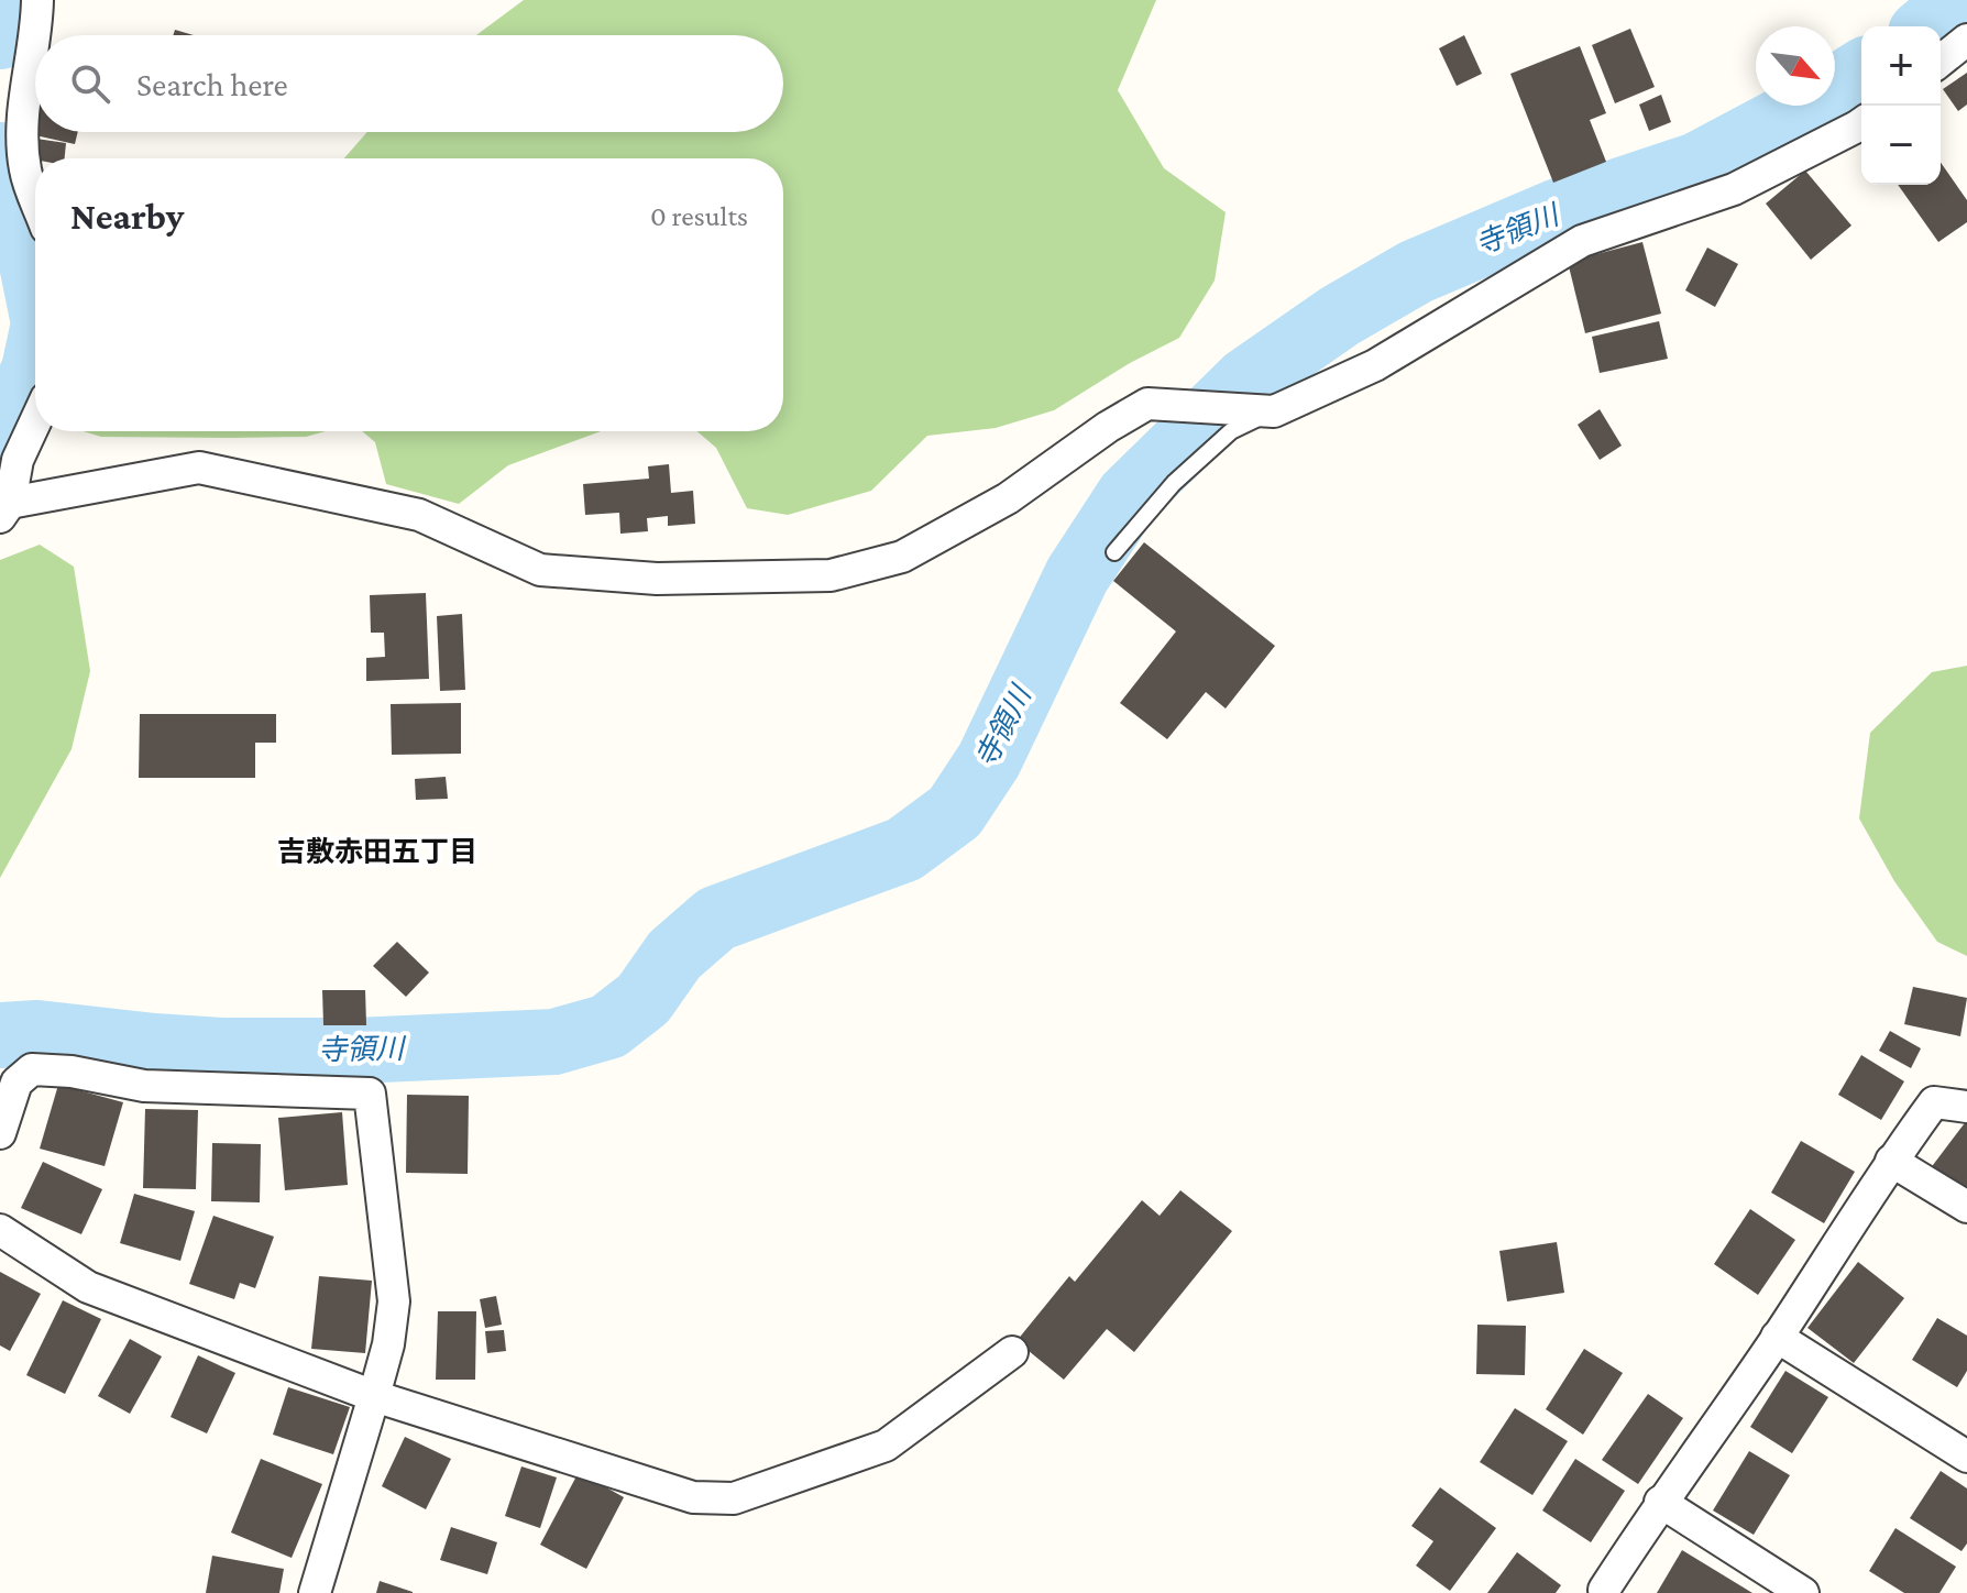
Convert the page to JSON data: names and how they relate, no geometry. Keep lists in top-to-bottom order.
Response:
{
  "districts": ["吉敷赤田五丁目"],
  "water": ["寺領川"],
  "north": "bottom right",
  "page": {
    "map_buttons": ["+", "−"],
    "search": "Search here",
    "heading": ["Nearby", "0 results"]
  }
}
